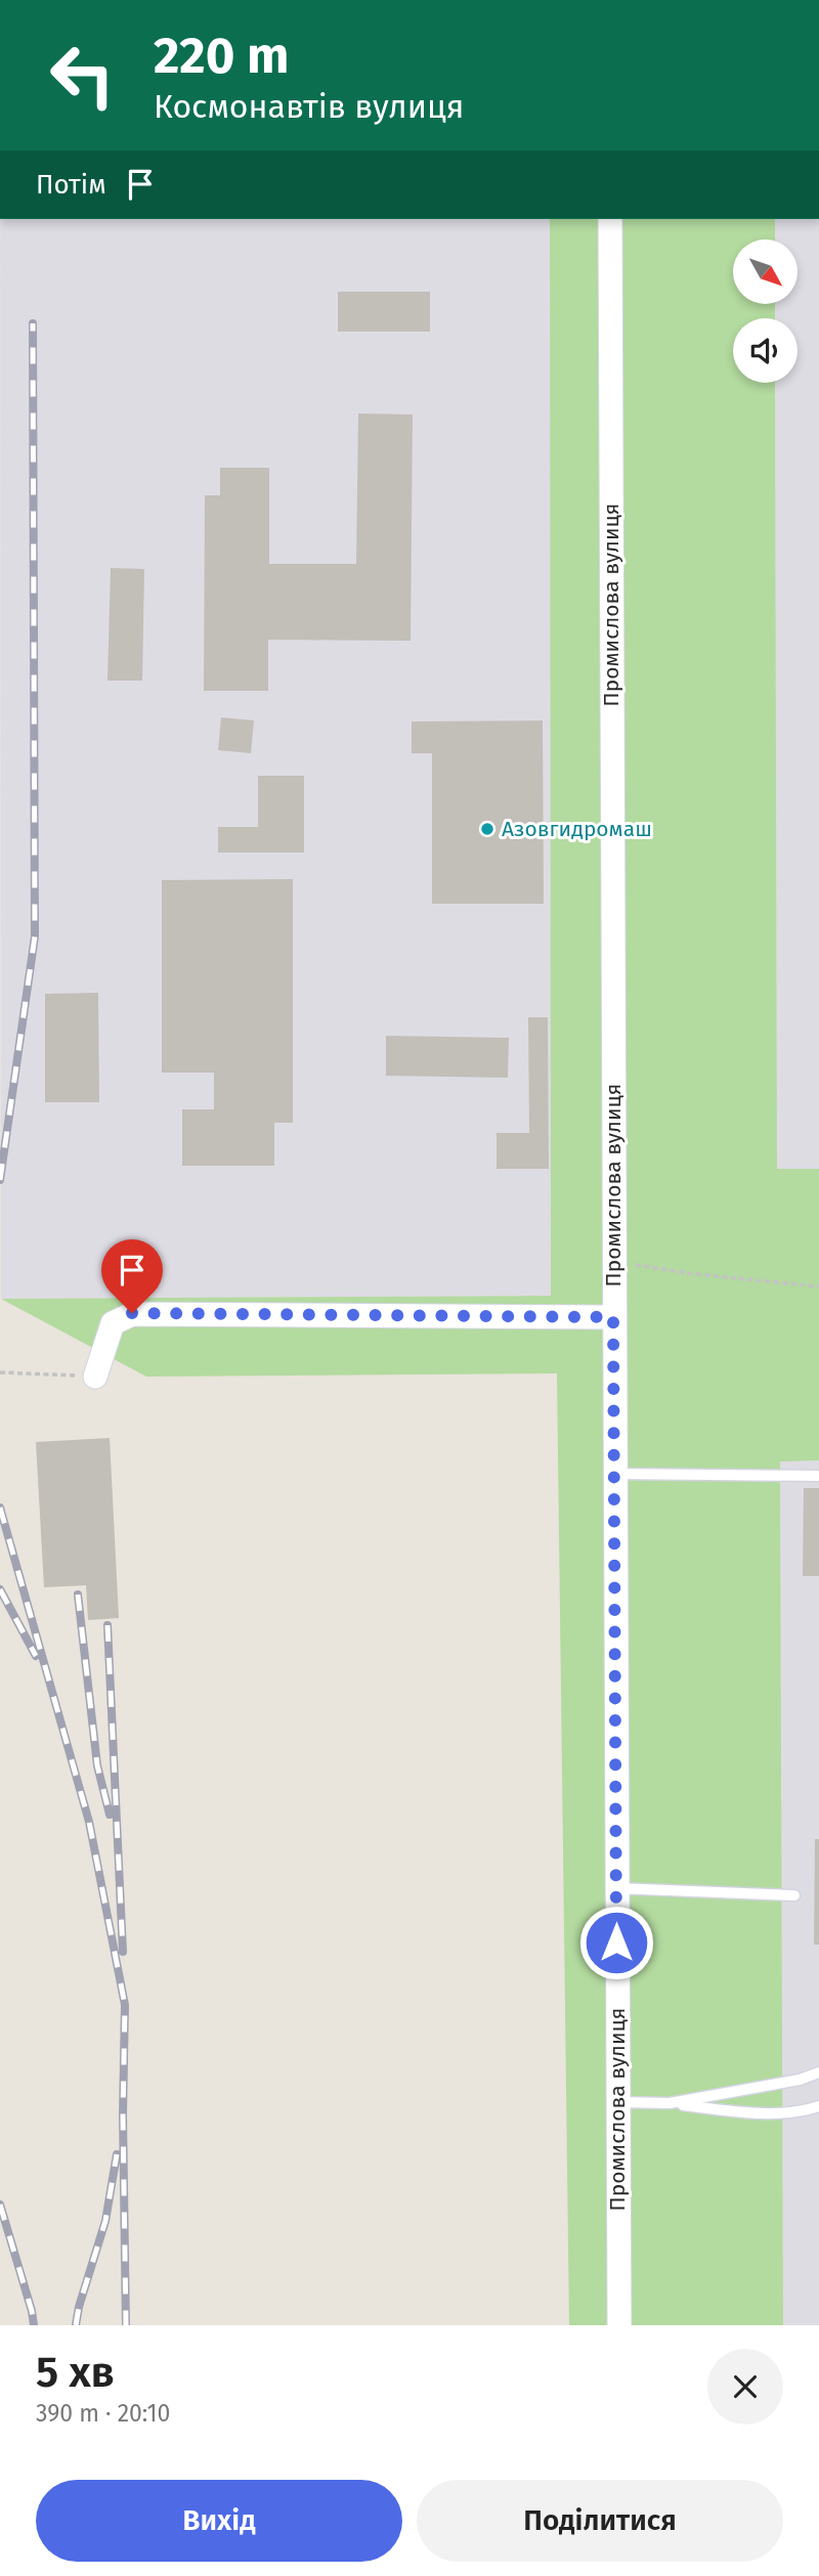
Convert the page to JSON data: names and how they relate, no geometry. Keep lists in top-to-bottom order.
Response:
{
  "streets": {
    "street": ["Промислова вулиця"]
  },
  "places": ["Азовгидромаш"],
  "north": "bottom right",
  "page": {
    "turn": ["220 m", "Космонавтів вулиця"],
    "then": "Потім",
    "heading": ["5 хв", "390 m · 20:10"],
    "buttons": ["Вихід", "Поділитися"]
  }
}
